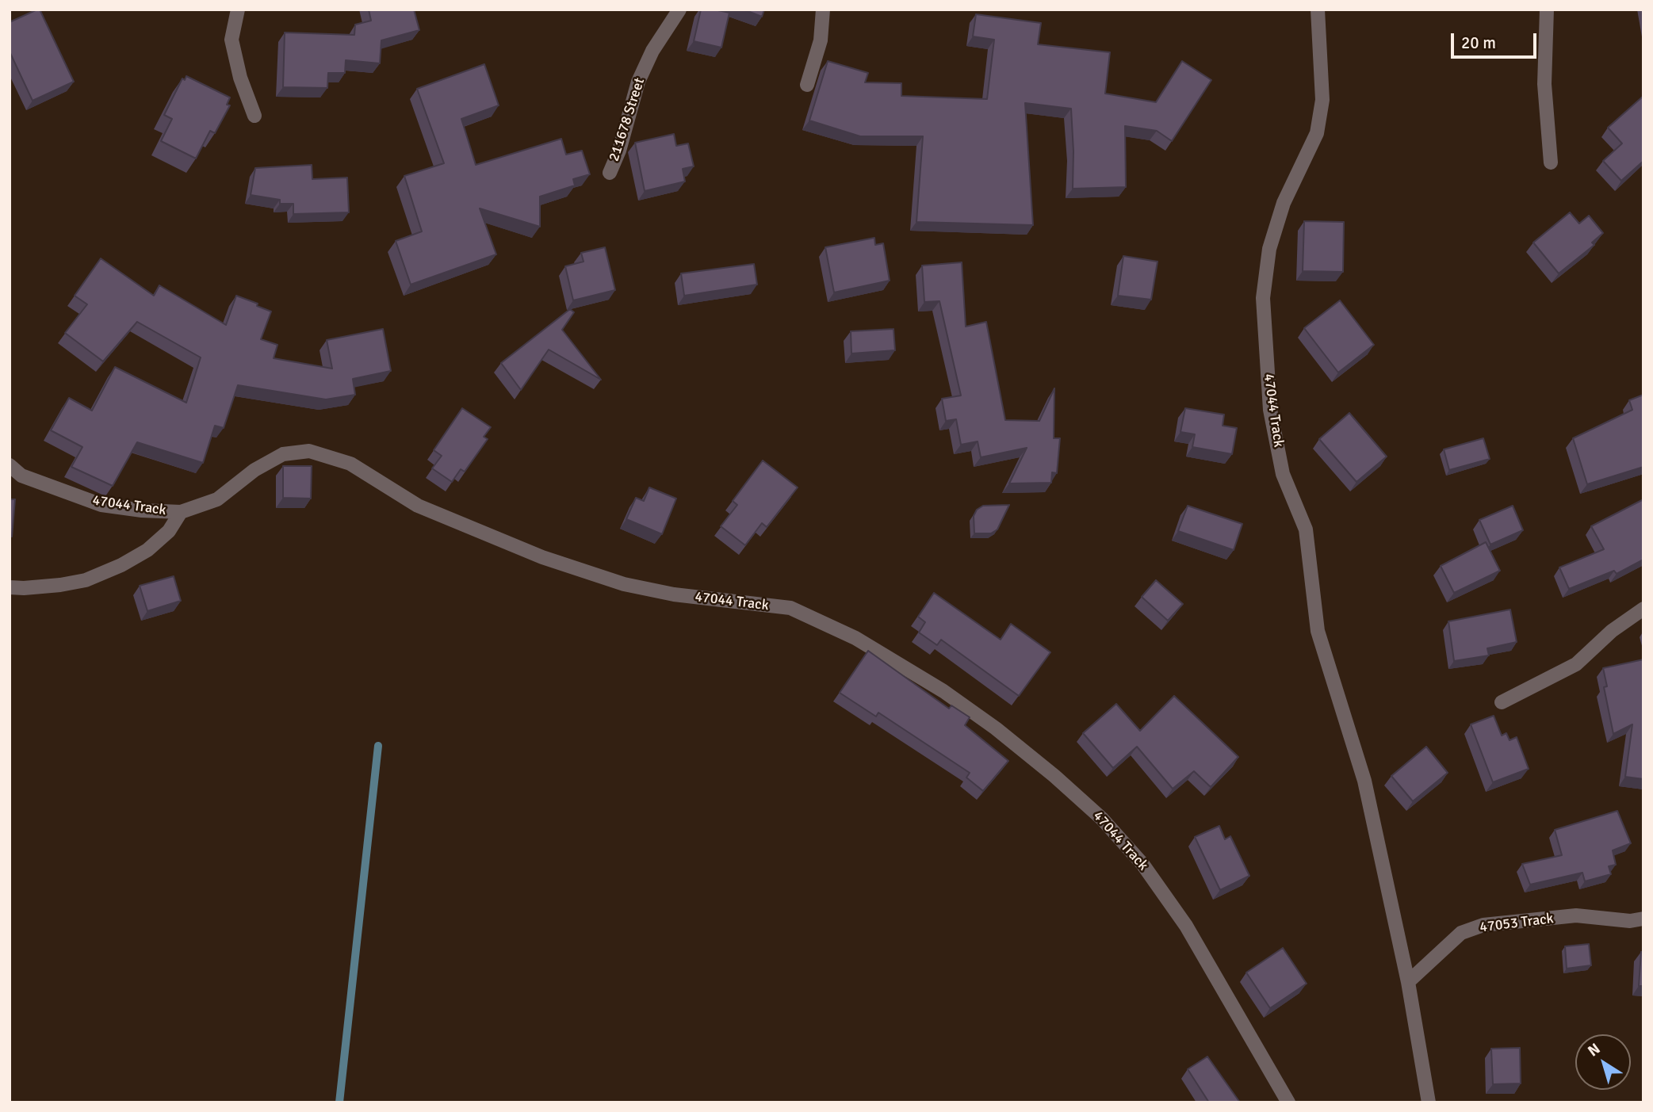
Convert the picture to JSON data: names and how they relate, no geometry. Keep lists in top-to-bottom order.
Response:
{
  "streets": {
    "street": ["211678 Street", "47044 Track", "47053 Track"]
  },
  "crossings": [
    ["47044 Track", "47053 Track"]
  ],
  "scale_bar": "20 m",
  "north": "top left"
}
